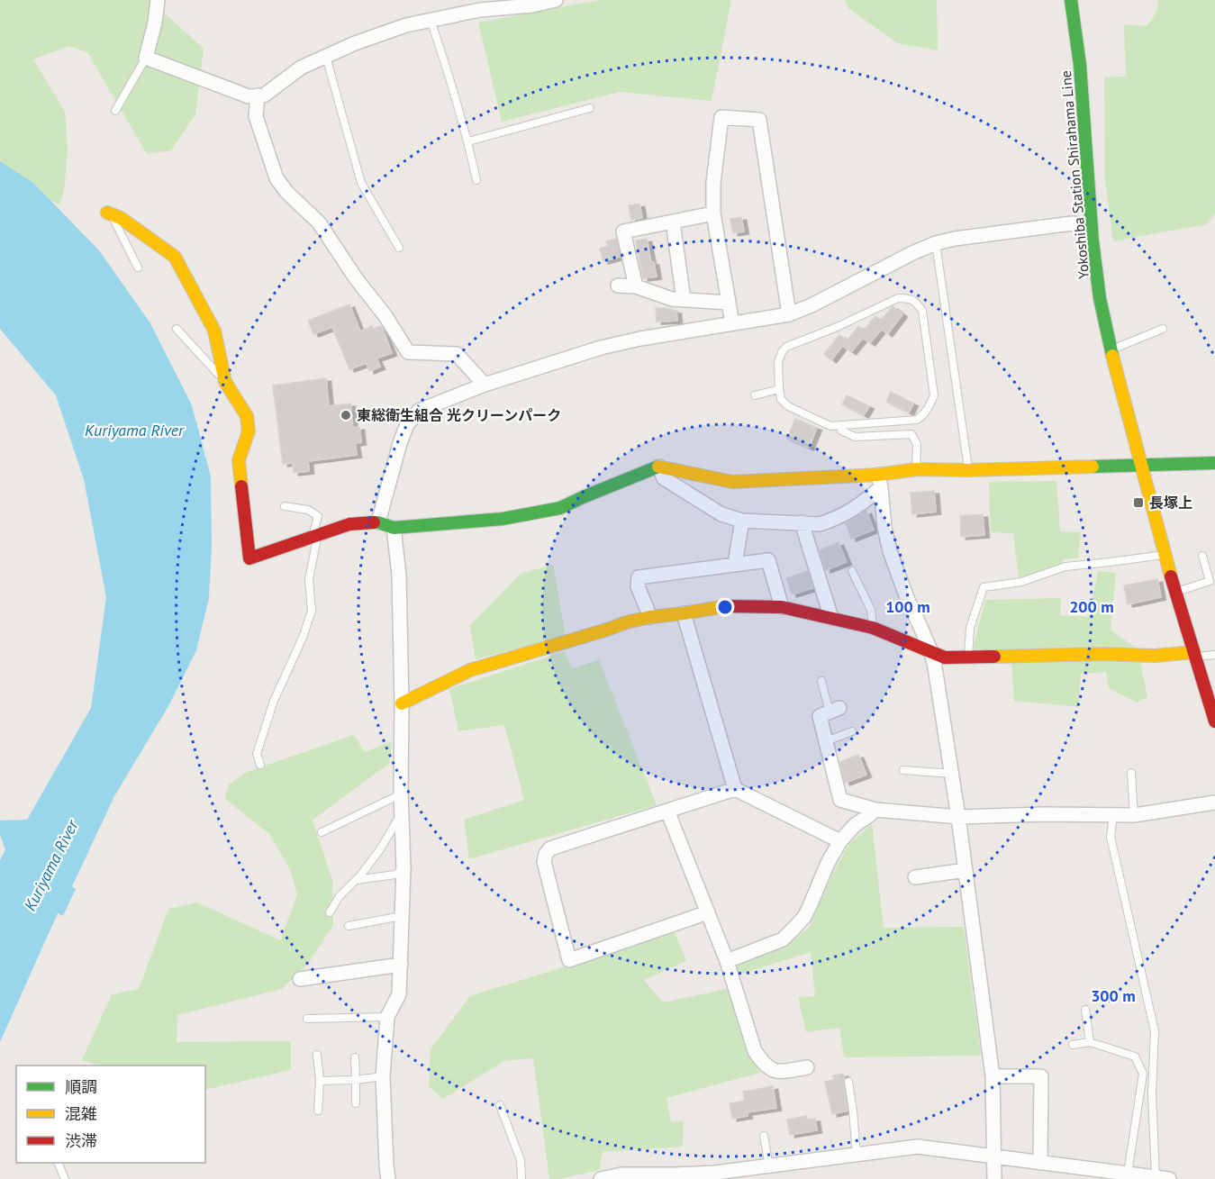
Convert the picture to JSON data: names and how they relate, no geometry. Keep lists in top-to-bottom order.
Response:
{
  "streets": {
    "street": ["Yokoshiba Station Shirahama Line"]
  },
  "water": ["Kuriyama River"],
  "places": {
    "other": ["東総衛生組合 光クリーンパーク"],
    "transit": ["長塚上"]
  },
  "legend": ["順調", "混雑", "渋滞"],
  "rings": ["100 m", "200 m", "300 m"]
}
